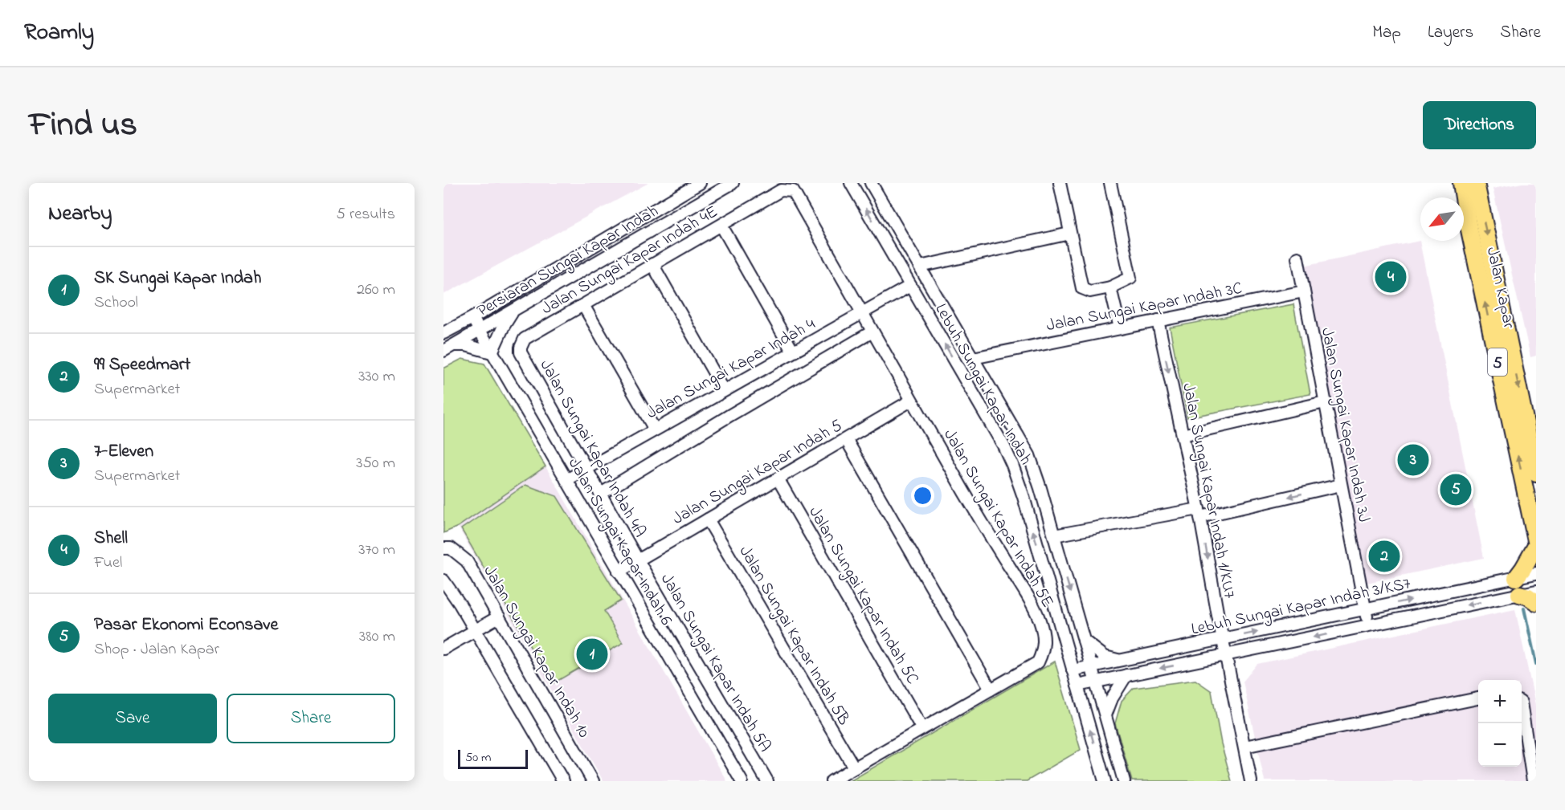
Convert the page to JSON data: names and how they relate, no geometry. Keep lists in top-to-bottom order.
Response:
{
  "streets": {
    "highway": ["Jalan Kapar", "5"],
    "street": [
      "Jalan Sungai Kapar Indah 4E",
      "Persiaran Sungai Kapar Indah",
      "Jalan Sungai Kapar Indah 3C",
      "Jalan Sungai Kapar Indah 4",
      "Lebuh Sungai Kapar Indah",
      "Jalan Sungai Kapar Indah 3J",
      "Jalan Sungai Kapar Indah 4A",
      "Jalan Sungai Kapar Indah 5",
      "Jalan Sungai Kapar Indah 1/KU7",
      "Jalan Sungai Kapar Indah 5E",
      "Jalan Sungai Kapar Indah 6",
      "Jalan Sungai Kapar Indah 5C",
      "Lebuh Sungai Kapar Indah 3/KS7",
      "Jalan Sungai Kapar Indah 5B",
      "Jalan Sungai Kapar Indah 10",
      "Jalan Sungai Kapar Indah 5A"
    ]
  },
  "crossings": [
    ["Jalan Sungai Kapar Indah 4E", "Jalan Sungai Kapar Indah 4"],
    ["Jalan Sungai Kapar Indah 4E", "Jalan Sungai Kapar Indah 4A"],
    ["Jalan Sungai Kapar Indah 4E", "Jalan Sungai Kapar Indah 5E"],
    ["Persiaran Sungai Kapar Indah", "Jalan Sungai Kapar Indah 6"],
    ["Jalan Sungai Kapar Indah 3C", "Lebuh Sungai Kapar Indah"],
    ["Jalan Sungai Kapar Indah 3C", "Jalan Sungai Kapar Indah 3J"],
    ["Jalan Sungai Kapar Indah 3C", "Jalan Sungai Kapar Indah 1/KU7"],
    ["Jalan Sungai Kapar Indah 4", "Lebuh Sungai Kapar Indah"],
    ["Jalan Sungai Kapar Indah 4", "Jalan Sungai Kapar Indah 4A"],
    ["Jalan Sungai Kapar Indah 4", "Jalan Sungai Kapar Indah 5E"],
    ["Jalan Sungai Kapar Indah 4", "Jalan Sungai Kapar Indah 6"],
    ["Lebuh Sungai Kapar Indah", "Lebuh Sungai Kapar Indah 3/KS7"],
    ["Jalan Sungai Kapar Indah 3J", "Lebuh Sungai Kapar Indah 3/KS7"],
    ["Jalan Sungai Kapar Indah 4A", "Jalan Sungai Kapar Indah 5"],
    ["Jalan Sungai Kapar Indah 4A", "Jalan Sungai Kapar Indah 5A"],
    ["Jalan Sungai Kapar Indah 5", "Jalan Sungai Kapar Indah 5E"],
    ["Jalan Sungai Kapar Indah 5", "Jalan Sungai Kapar Indah 6"],
    ["Jalan Sungai Kapar Indah 5", "Jalan Sungai Kapar Indah 5C"],
    ["Jalan Sungai Kapar Indah 5", "Jalan Sungai Kapar Indah 5B"],
    ["Jalan Sungai Kapar Indah 5", "Jalan Sungai Kapar Indah 5A"],
    ["Jalan Sungai Kapar Indah 1/KU7", "Lebuh Sungai Kapar Indah 3/KS7"],
    ["Jalan Sungai Kapar Indah 5E", "Jalan Sungai Kapar Indah 5C"],
    ["Jalan Sungai Kapar Indah 5E", "Jalan Sungai Kapar Indah 5B"]
  ],
  "one_way": ["Jalan Sungai Kapar Indah 1/KU7"],
  "scale_bar": "50 m",
  "north": "bottom left",
  "page": {
    "header": "Roamly",
    "nav": ["Map", "Layers", "Share"],
    "title": "Find us",
    "buttons": [
      "Directions",
      ["Save", "Share"]
    ],
    "heading": ["Nearby", "5 results"],
    "list": [
      {
        "mark": "1",
        "name": "SK Sungai Kapar Indah",
        "note": "School",
        "value": "260 m"
      },
      {
        "mark": "2",
        "name": "99 Speedmart",
        "note": "Supermarket",
        "value": "330 m"
      },
      {
        "mark": "3",
        "name": "7-Eleven",
        "note": "Supermarket",
        "value": "350 m"
      },
      {
        "mark": "4",
        "name": "Shell",
        "note": "Fuel",
        "value": "370 m"
      },
      {
        "mark": "5",
        "name": "Pasar Ekonomi Econsave",
        "note": "Shop · Jalan Kapar",
        "value": "380 m"
      }
    ],
    "pins": [
      "4",
      "3",
      "5",
      "2",
      "1"
    ],
    "map_buttons": ["+", "−"],
    "scale": "50 m"
  }
}
